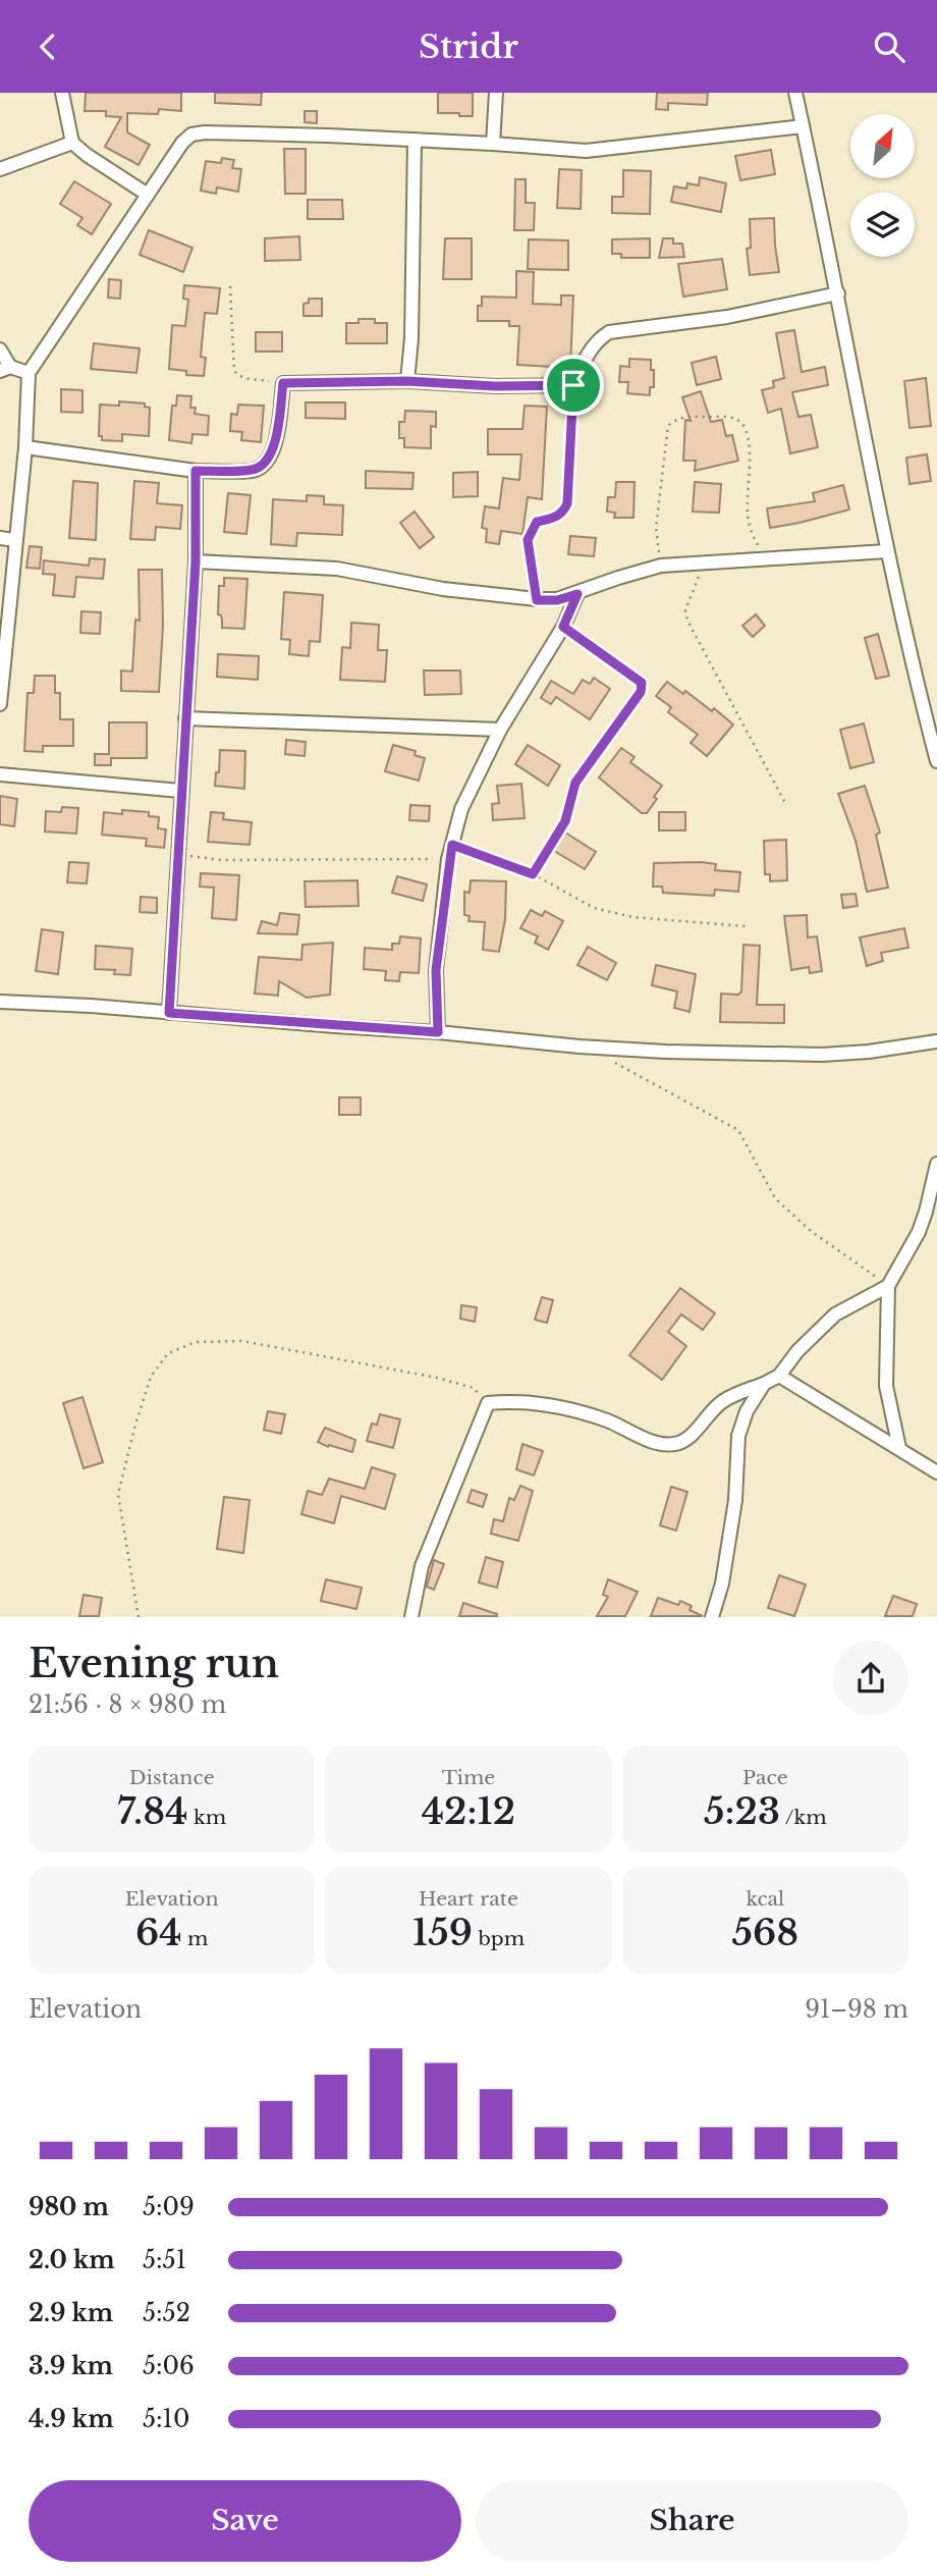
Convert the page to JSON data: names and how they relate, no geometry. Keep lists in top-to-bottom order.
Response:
{
  "north": "top right",
  "page": {
    "header": "Stridr",
    "heading": ["Evening run", "21:56 · 8 × 980 m"],
    "stats": [
      ["Distance", "7.84 km"],
      ["Time", "42:12"],
      ["Pace", "5:23 /km"],
      ["Elevation", "64 m"],
      ["Heart rate", "159 bpm"],
      ["kcal", "568"]
    ],
    "chart": ["Elevation", "91–98 m"],
    "list": [
      {
        "name": "980 m",
        "note": "5:09"
      },
      {
        "name": "2.0 km",
        "note": "5:51"
      },
      {
        "name": "2.9 km",
        "note": "5:52"
      },
      {
        "name": "3.9 km",
        "note": "5:06"
      },
      {
        "name": "4.9 km",
        "note": "5:10"
      }
    ],
    "buttons": ["Save", "Share"]
  }
}
